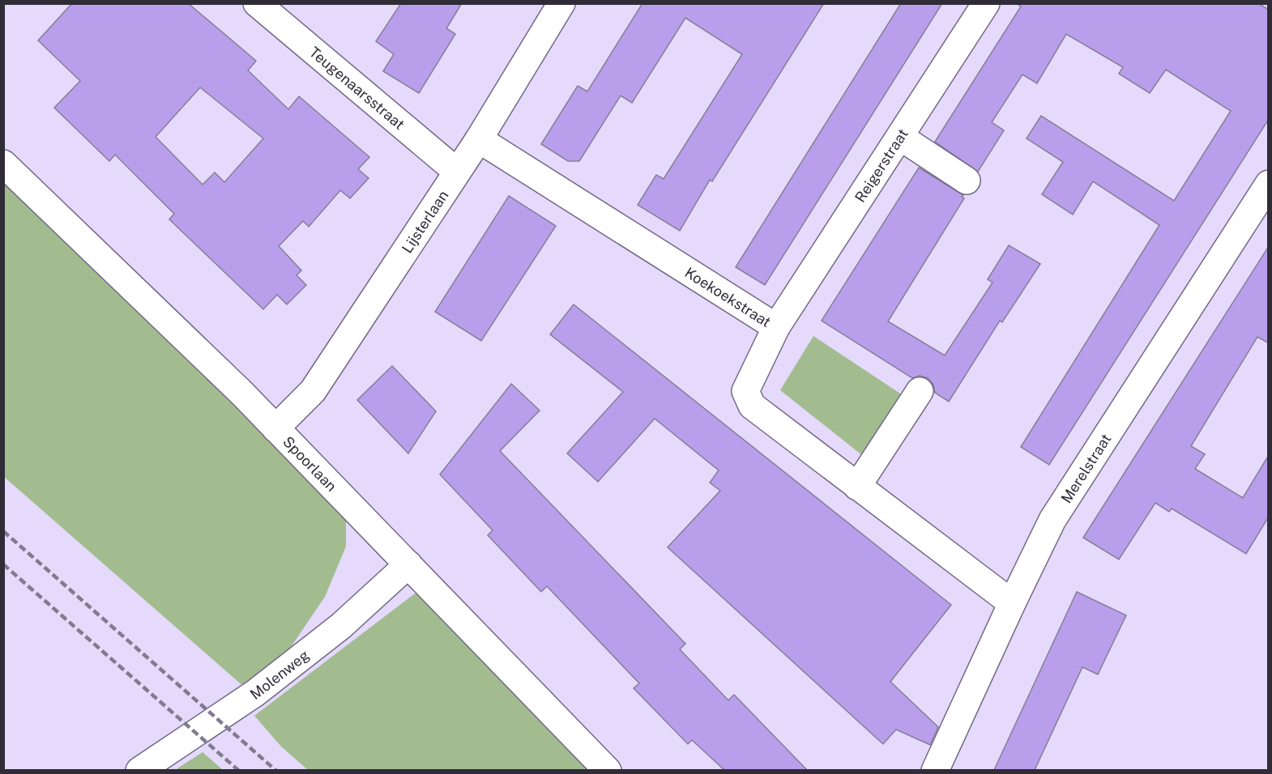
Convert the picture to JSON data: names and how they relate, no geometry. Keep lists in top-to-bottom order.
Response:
{
  "streets": {
    "street": [
      "Teugenaarsstraat",
      "Reigerstraat",
      "Lijsterlaan",
      "Koekoekstraat",
      "Spoorlaan",
      "Merelstraat",
      "Molenweg"
    ]
  },
  "crossings": [
    ["Teugenaarsstraat", "Lijsterlaan"],
    ["Reigerstraat", "Koekoekstraat"],
    ["Lijsterlaan", "Koekoekstraat"],
    ["Lijsterlaan", "Spoorlaan"],
    ["Koekoekstraat", "Merelstraat"],
    ["Spoorlaan", "Molenweg"]
  ]
}
